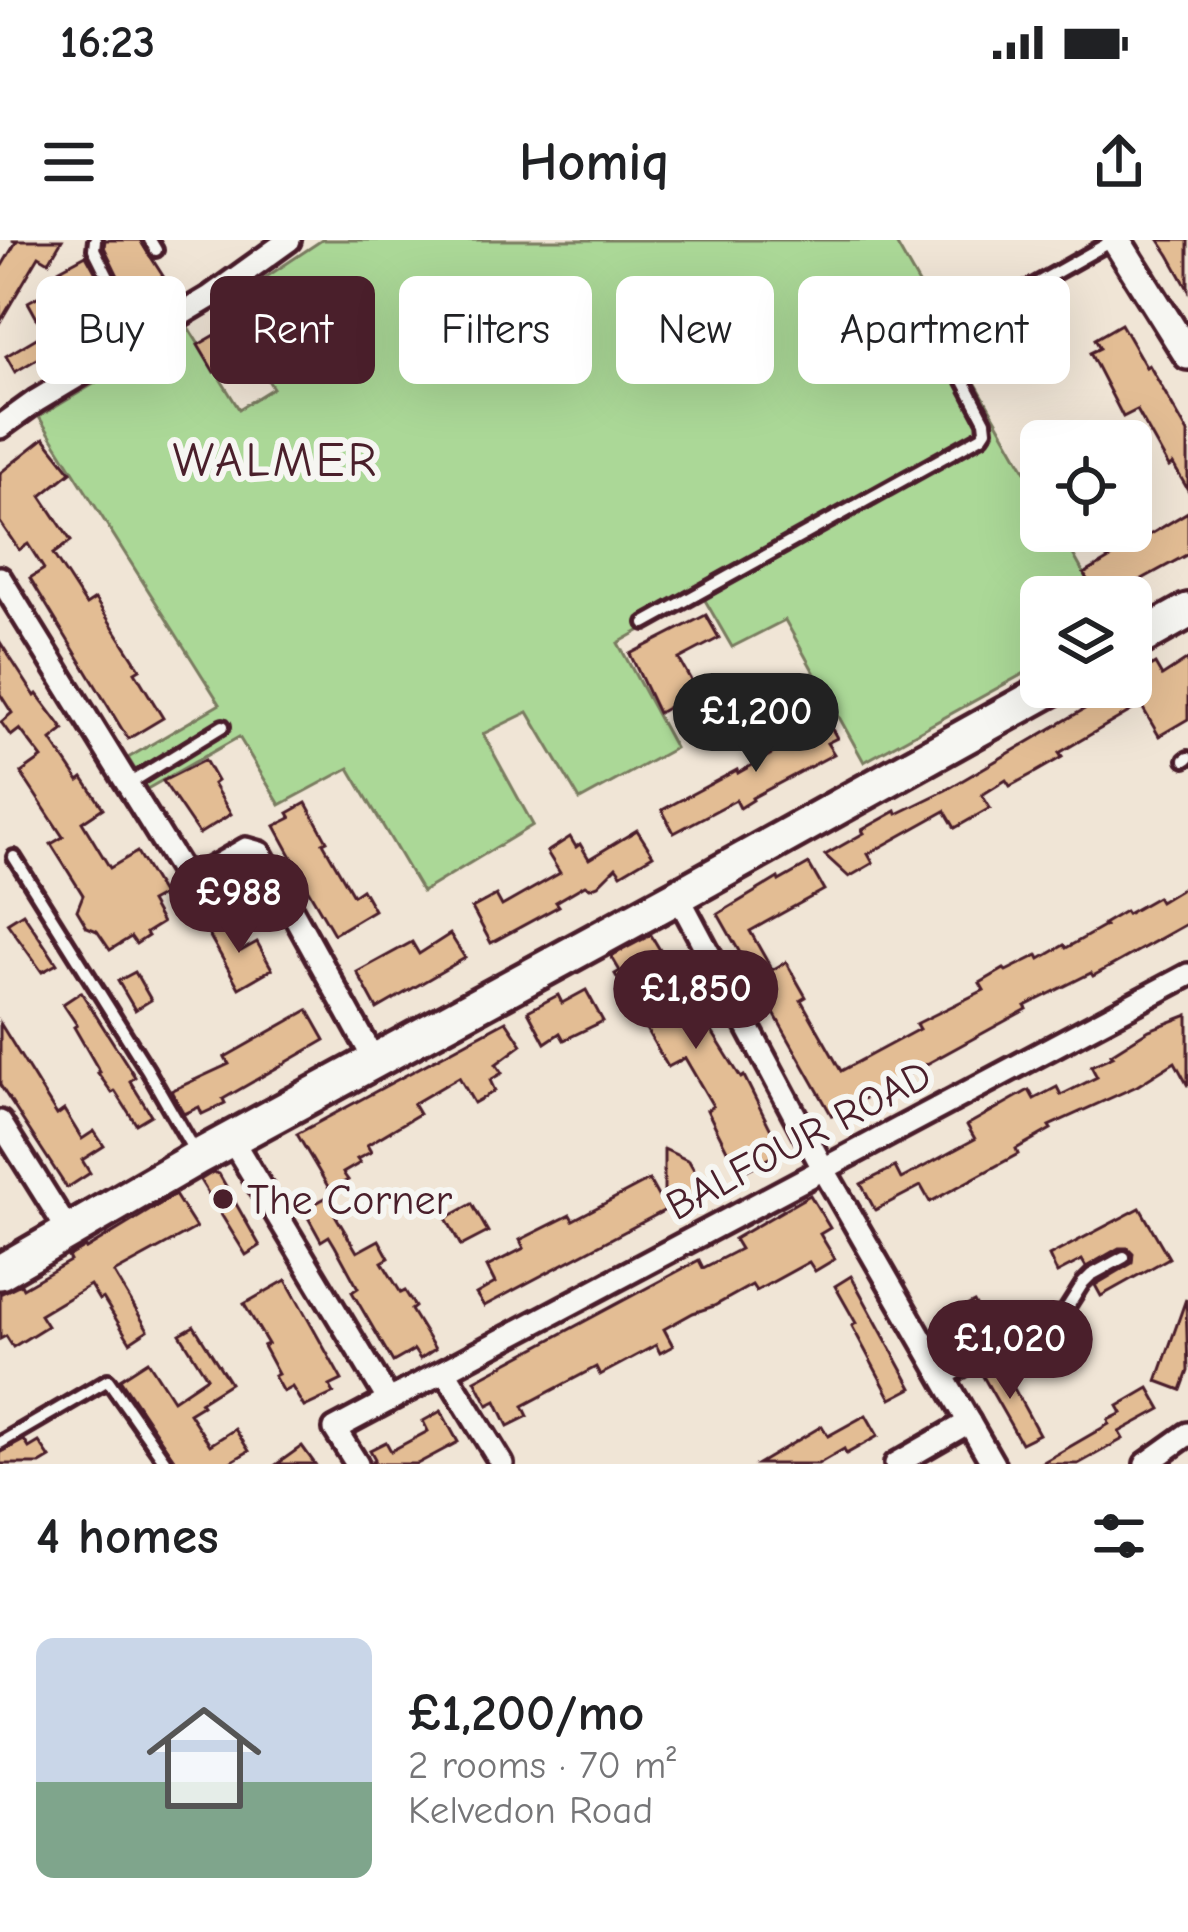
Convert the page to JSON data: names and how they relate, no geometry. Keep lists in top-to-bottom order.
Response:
{
  "streets": {
    "street": ["BALFOUR ROAD"]
  },
  "districts": ["WALMER"],
  "places": ["The Corner"],
  "page": {
    "status": "16:23",
    "header": "Homiq",
    "chip": [
      "Buy",
      "Rent",
      "Filters",
      "New",
      "Apartment"
    ],
    "price": [
      "£1,200",
      "£988",
      "£1,850",
      "£1,020"
    ],
    "heading": "4 homes",
    "list": [
      {
        "name": "£1,200/mo",
        "note": "2 rooms · 70 m² · Kelvedon Road"
      }
    ]
  }
}
